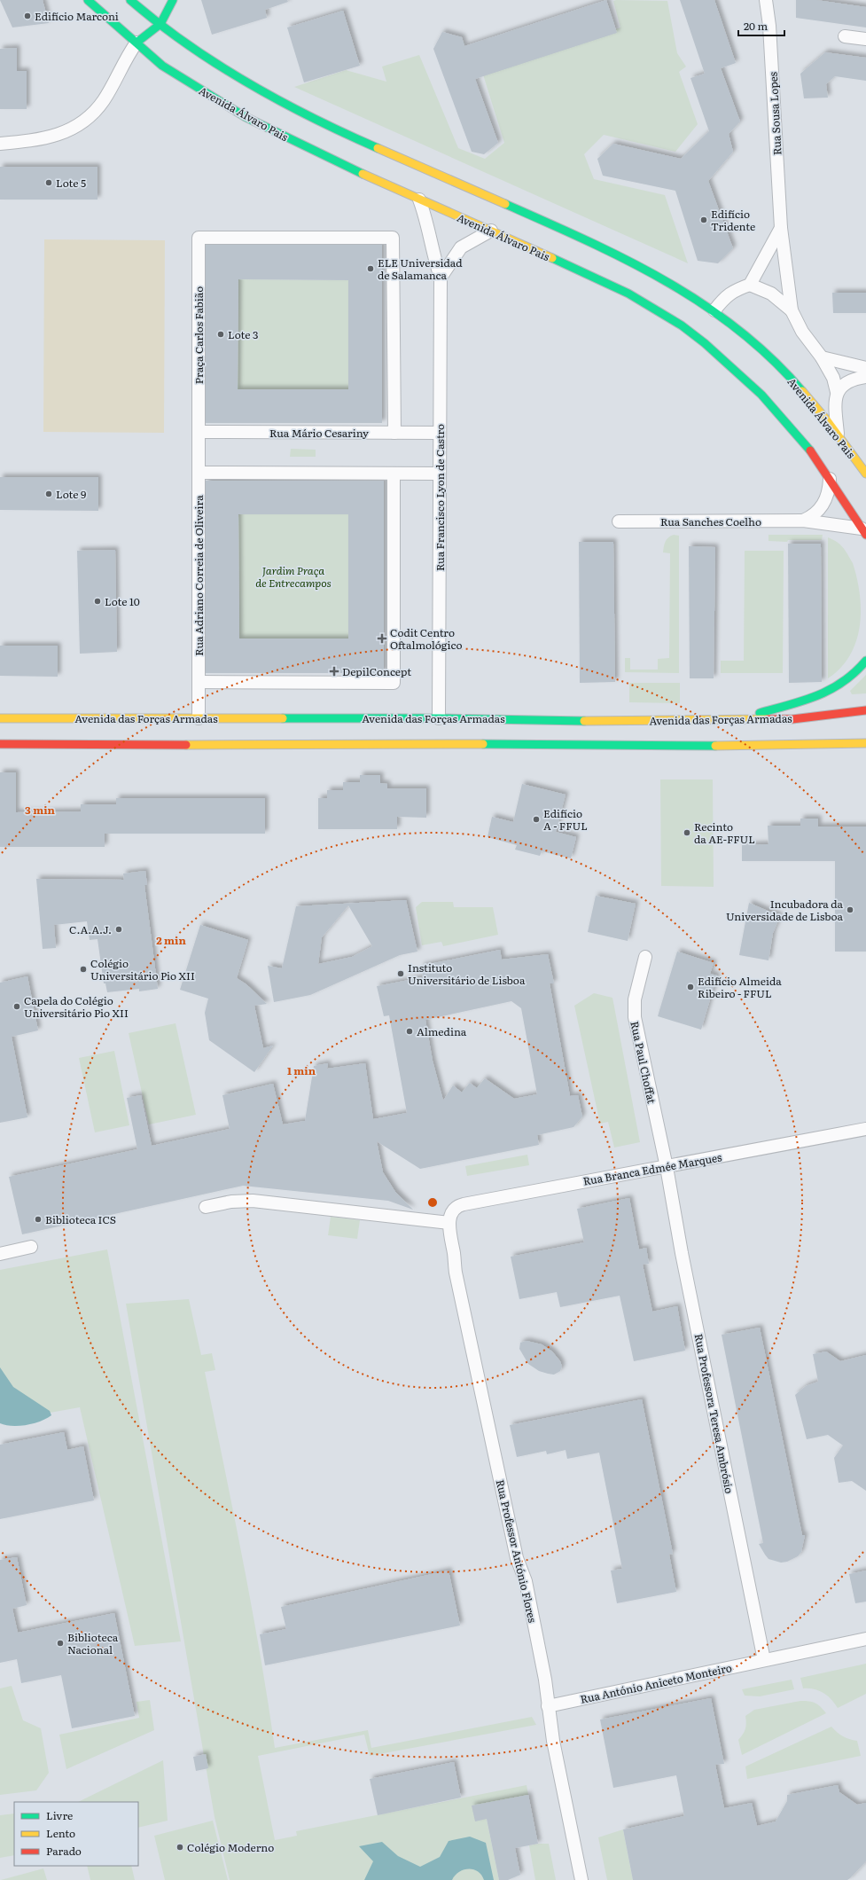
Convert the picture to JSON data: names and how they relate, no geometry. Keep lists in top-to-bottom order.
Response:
{
  "streets": {
    "main road": ["Avenida Álvaro Pais", "Avenida das Forças Armadas"],
    "street": [
      "Rua Sousa Lopes",
      "Praça Carlos Fabião",
      "Rua Mário Cesariny",
      "Rua Francisco Lyon de Castro",
      "Rua Sanches Coelho",
      "Rua Adriano Correia de Oliveira",
      "Rua Paul Choffat",
      "Rua Branca Edmée Marques",
      "Rua Professora Teresa Ambrósio",
      "Rua Professor António Flores",
      "Rua António Aniceto Monteiro"
    ]
  },
  "crossings": [
    ["Avenida Álvaro Pais", "Rua Francisco Lyon de Castro"],
    ["Avenida Álvaro Pais", "Rua Sanches Coelho"],
    ["Praça Carlos Fabião", "Rua Mário Cesariny"],
    ["Praça Carlos Fabião", "Rua Adriano Correia de Oliveira"],
    ["Rua Mário Cesariny", "Rua Francisco Lyon de Castro"],
    ["Rua Mário Cesariny", "Rua Adriano Correia de Oliveira"],
    ["Rua Francisco Lyon de Castro", "Avenida das Forças Armadas"],
    ["Rua Adriano Correia de Oliveira", "Avenida das Forças Armadas"],
    ["Rua Paul Choffat", "Rua Branca Edmée Marques"],
    ["Rua Paul Choffat", "Rua Professora Teresa Ambrósio"],
    ["Rua Branca Edmée Marques", "Rua Professora Teresa Ambrósio"],
    ["Rua Branca Edmée Marques", "Rua Professor António Flores"],
    ["Rua Professora Teresa Ambrósio", "Rua António Aniceto Monteiro"],
    ["Rua Professor António Flores", "Rua António Aniceto Monteiro"]
  ],
  "parks": ["Jardim Praça de Entrecampos"],
  "places": {
    "other": [
      "Edifício Marconi",
      "Lote 5",
      "Edifício Tridente",
      "ELE Universidad de Salamanca",
      "Lote 3",
      "Lote 9",
      "Lote 10",
      "Edifício A - FFUL",
      "Recinto da AE-FFUL",
      "Incubadora da Universidade de Lisboa",
      "C.A.A.J.",
      "Colégio Universitário Pio XII",
      "Instituto Universitário de Lisboa",
      "Edifício Almeida Ribeiro - FFUL",
      "Capela do Colégio Universitário Pio XII",
      "Almedina",
      "Biblioteca ICS",
      "Biblioteca Nacional",
      "Colégio Moderno"
    ],
    "health": ["Codit Centro Oftalmológico", "DepilConcept"]
  },
  "legend": ["Livre", "Lento", "Parado"],
  "scale_bar": "20 m",
  "rings": ["3 min", "2 min", "1 min"]
}
